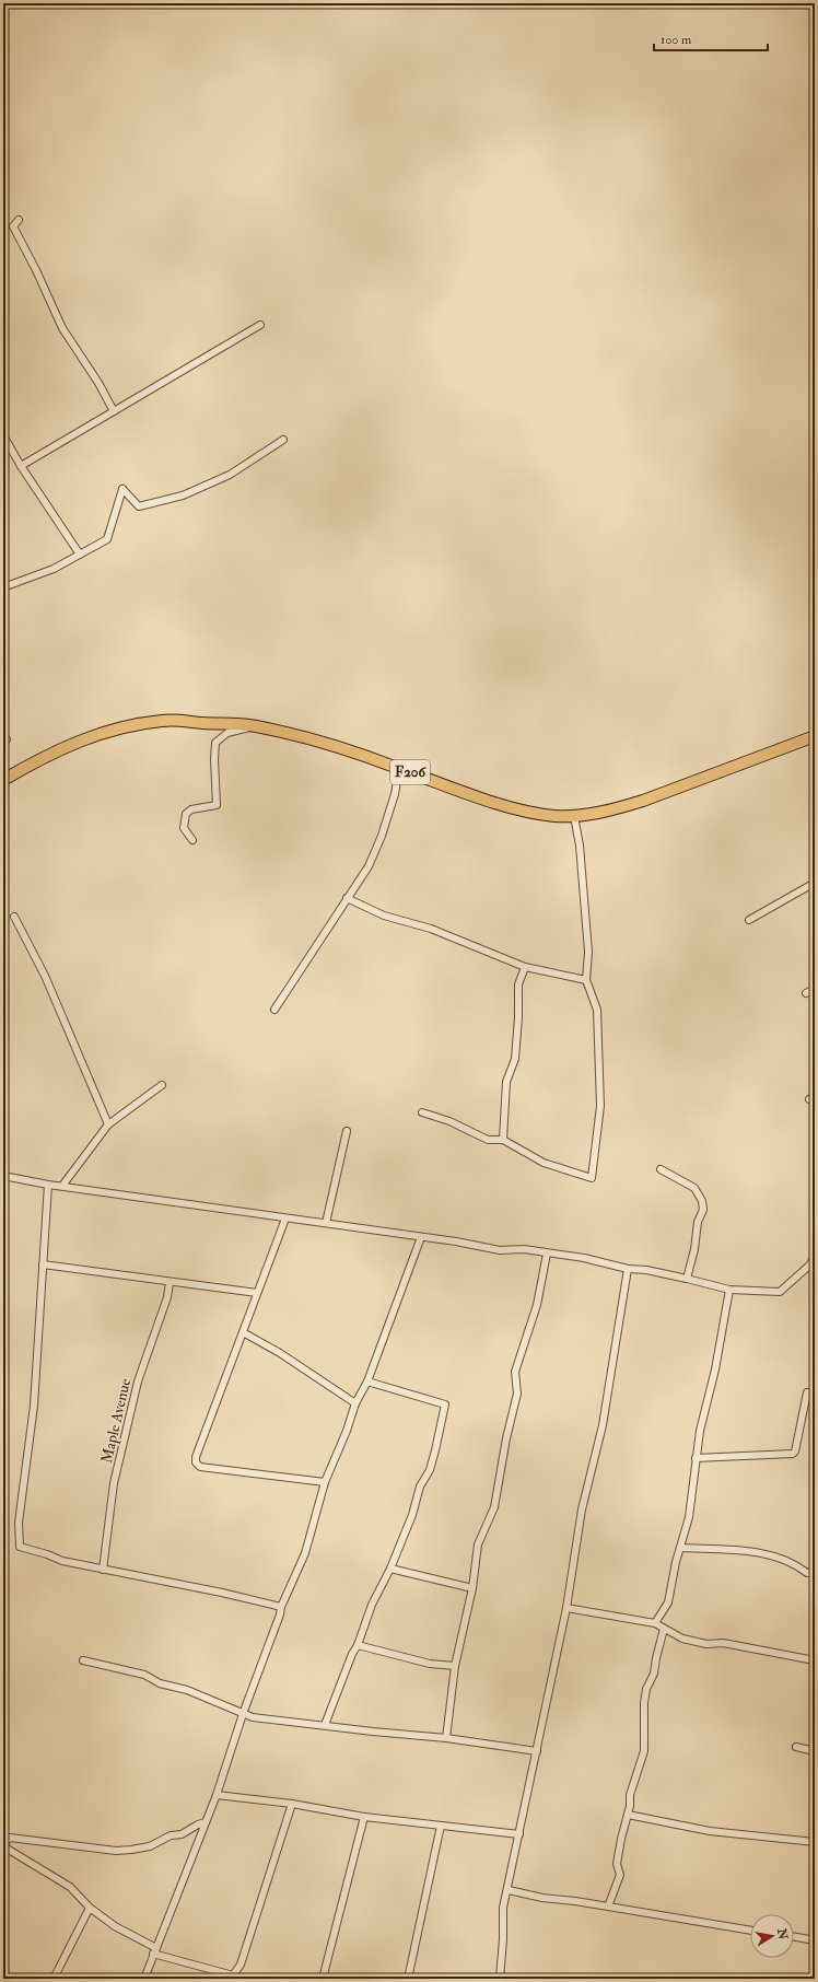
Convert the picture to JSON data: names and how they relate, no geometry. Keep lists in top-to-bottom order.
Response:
{
  "streets": {
    "main road": ["F206"],
    "street": ["Maple Avenue"]
  },
  "scale_bar": "100 m",
  "north": "right"
}
